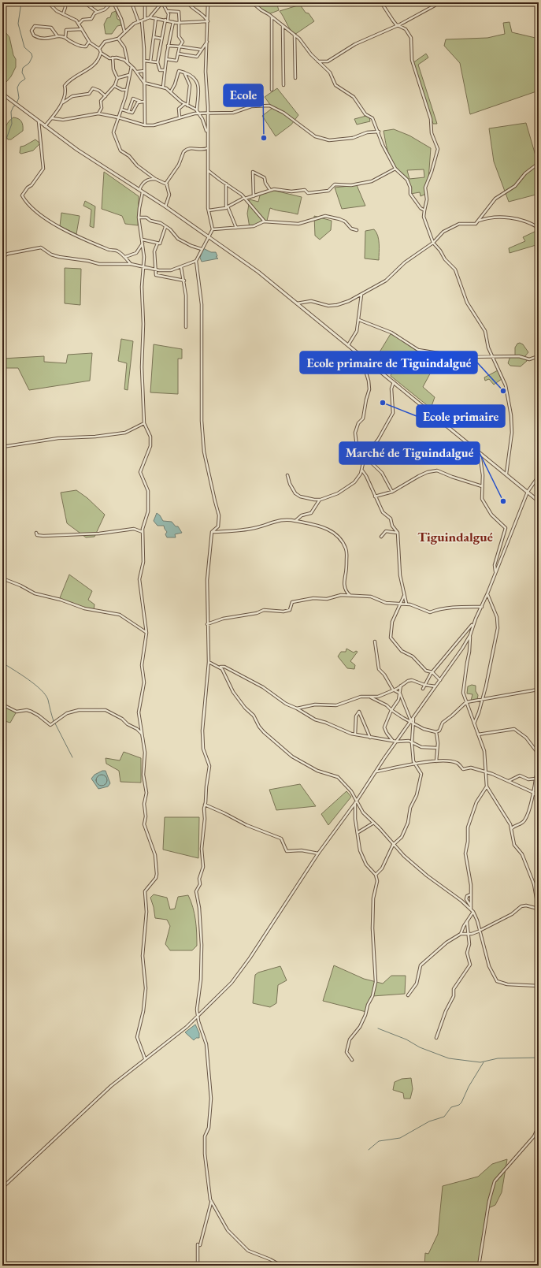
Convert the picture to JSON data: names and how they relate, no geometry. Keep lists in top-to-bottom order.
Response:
{
  "districts": ["Tiguindalgué"],
  "places": [
    "Ecole",
    "Ecole primaire de Tiguindalgué",
    "Ecole primaire",
    "Marché de Tiguindalgué"
  ]
}
